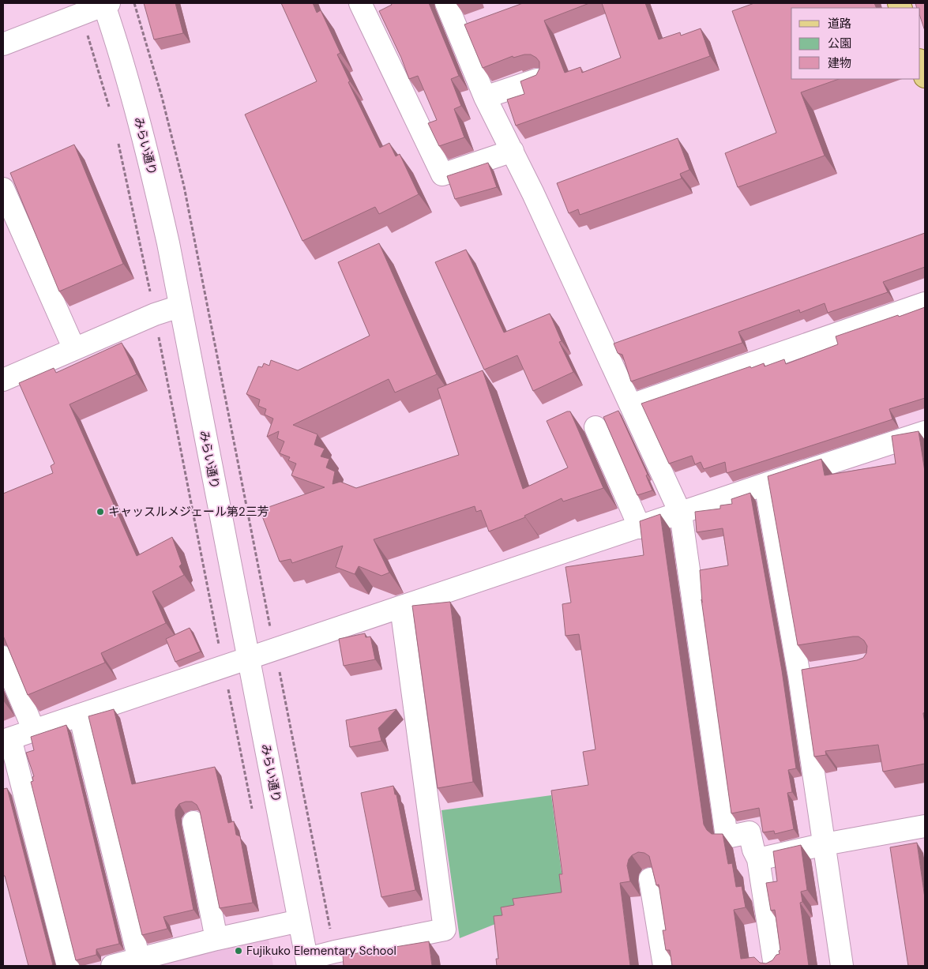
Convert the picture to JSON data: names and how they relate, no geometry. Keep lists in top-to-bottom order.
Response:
{
  "streets": {
    "street": ["みらい通り"]
  },
  "places": ["キャッスルメジェール第2三芳", "Fujikuko Elementary School"],
  "legend": ["道路", "公園", "建物"]
}
